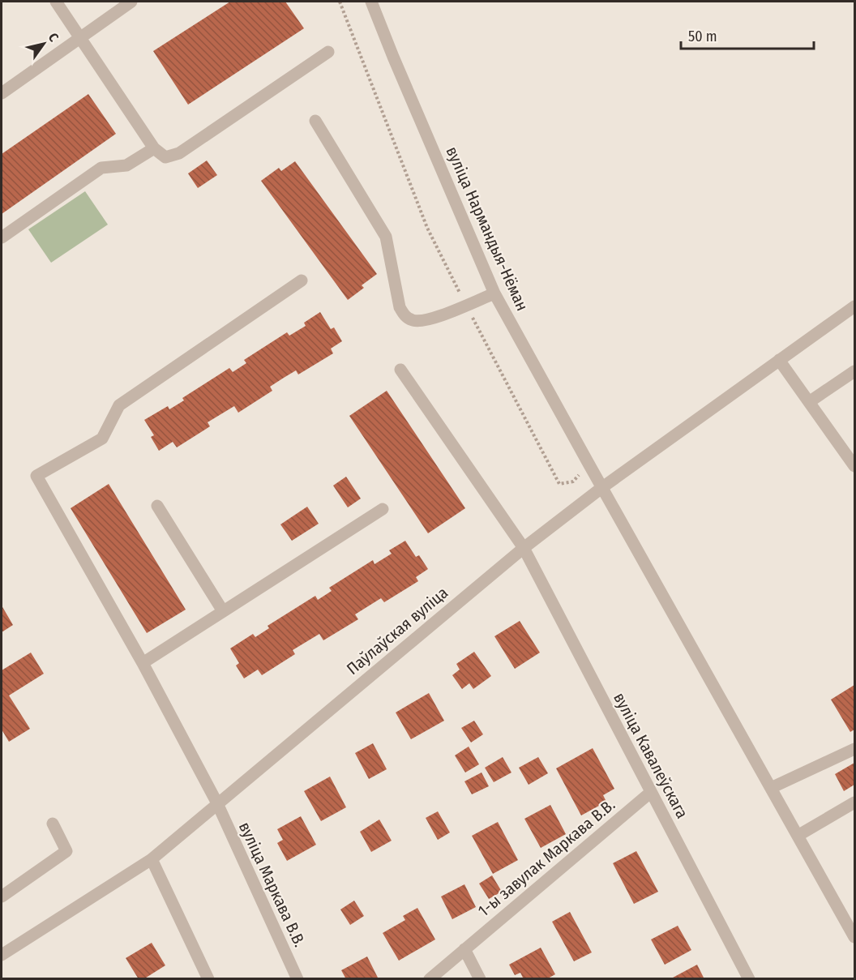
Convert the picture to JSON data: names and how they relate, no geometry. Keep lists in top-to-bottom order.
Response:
{
  "streets": {
    "street": [
      "вуліца Нармандыя-Нёман",
      "Паўлаўская вуліца",
      "вуліца Кавалеўскага",
      "1-ы завулак Маркава В.В.",
      "вуліца Маркава В.В."
    ]
  },
  "crossings": [
    ["вуліца Нармандыя-Нёман", "Паўлаўская вуліца"],
    ["Паўлаўская вуліца", "вуліца Кавалеўскага"],
    ["Паўлаўская вуліца", "вуліца Маркава В.В."],
    ["вуліца Кавалеўскага", "1-ы завулак Маркава В.В."]
  ],
  "scale_bar": "50 m",
  "north": "top right"
}
